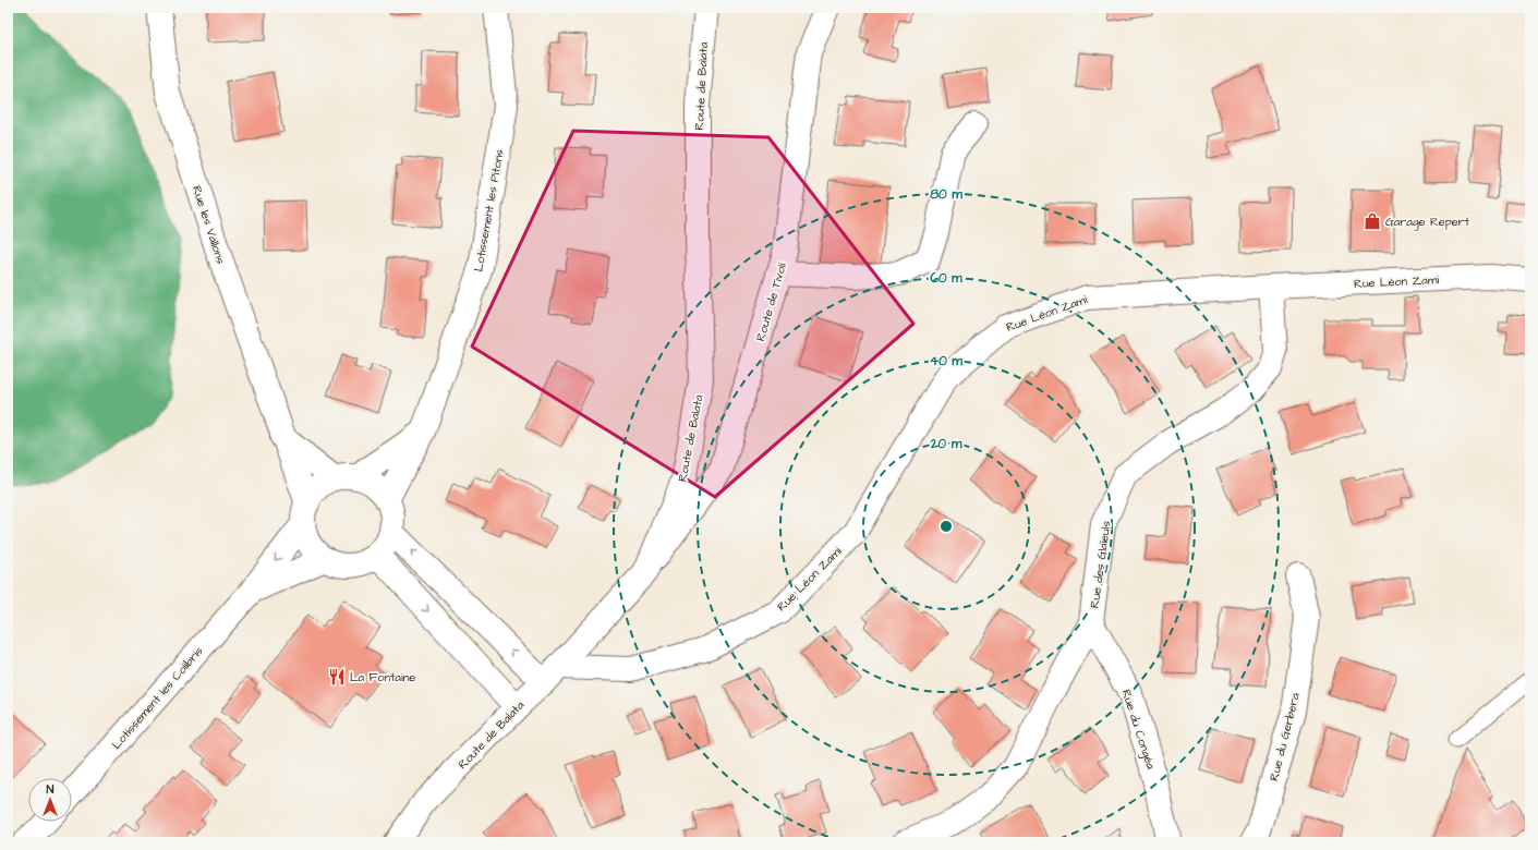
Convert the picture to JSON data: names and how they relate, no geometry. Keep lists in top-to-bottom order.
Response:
{
  "streets": {
    "street": [
      "Route de Balata",
      "Lotissement les Pitons",
      "Rue les Vallons",
      "Rue Léon Zami",
      "Route de Tivoli",
      "Rue des Glaïeuls",
      "Lotissement les Colibris",
      "Rue du Congéa",
      "Rue du Gerbera"
    ]
  },
  "crossings": [
    ["Route de Balata", "Rue Léon Zami"],
    ["Route de Balata", "Route de Tivoli"],
    ["Lotissement les Pitons", "Rue les Vallons"],
    ["Lotissement les Pitons", "Lotissement les Colibris"],
    ["Rue les Vallons", "Lotissement les Colibris"],
    ["Rue Léon Zami", "Rue des Glaïeuls"],
    ["Rue des Glaïeuls", "Rue du Congéa"]
  ],
  "places": {
    "shop": ["Garage Repert"],
    "restaurant": ["La Fontaine"]
  },
  "north": "top",
  "rings": [
    "80 m",
    "60 m",
    "40 m",
    "20 m"
  ]
}
